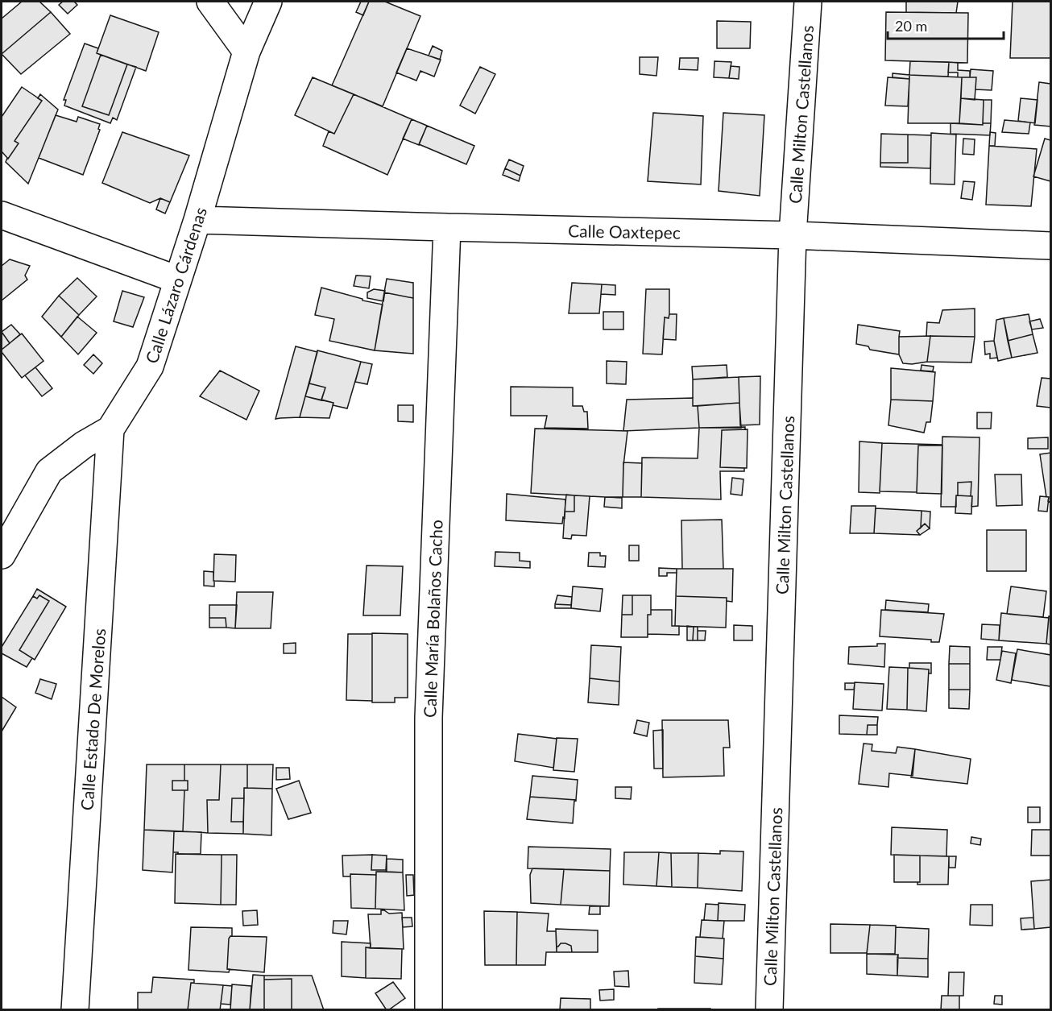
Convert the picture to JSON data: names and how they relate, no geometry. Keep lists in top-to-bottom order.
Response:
{
  "streets": {
    "street": [
      "Calle Milton Castellanos",
      "Calle Oaxtepec",
      "Calle Lázaro Cárdenas",
      "Calle María Bolaños Cacho",
      "Calle Estado De Morelos"
    ]
  },
  "crossings": [
    ["Calle Milton Castellanos", "Calle Oaxtepec"],
    ["Calle Oaxtepec", "Calle Lázaro Cárdenas"],
    ["Calle Oaxtepec", "Calle María Bolaños Cacho"],
    ["Calle Lázaro Cárdenas", "Calle Estado De Morelos"]
  ],
  "scale_bar": "20 m"
}
